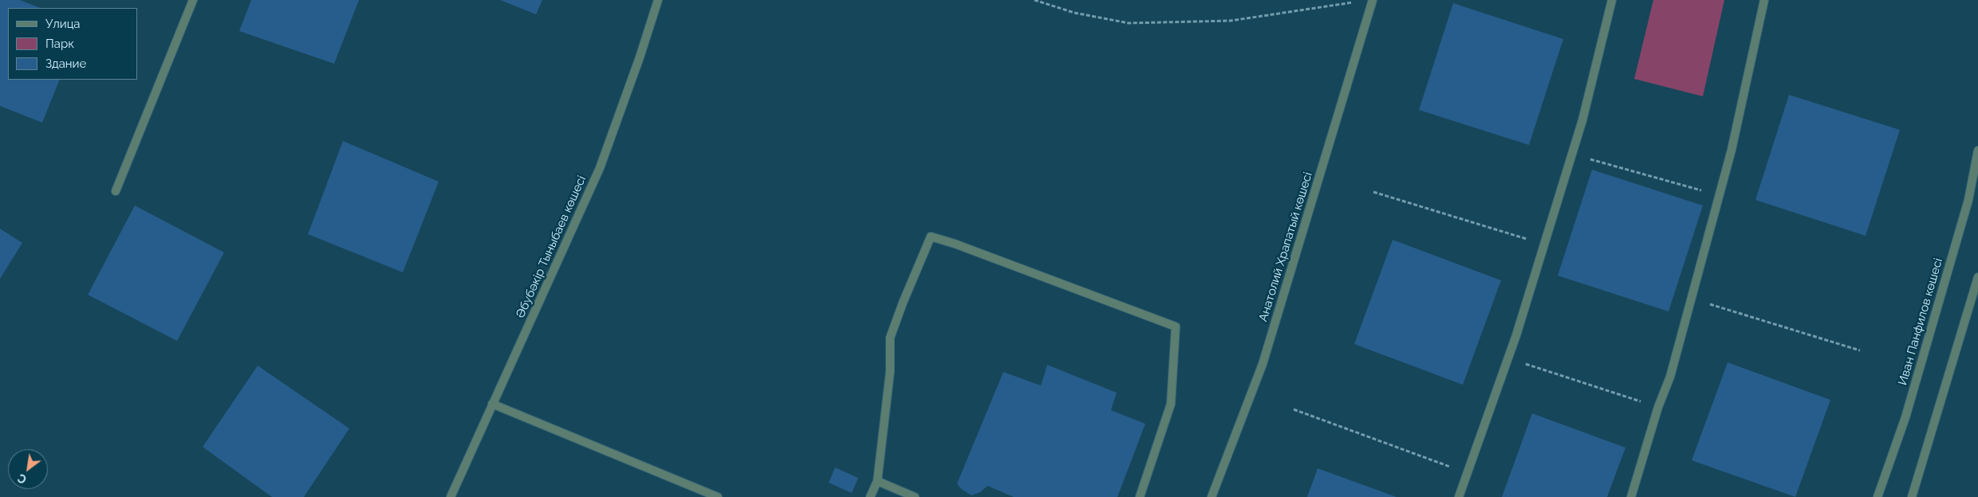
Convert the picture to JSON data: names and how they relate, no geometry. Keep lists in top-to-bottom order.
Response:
{
  "streets": {
    "street": ["Әбубәкір Тыныбаев көшесі", "Анатолий Храпатый көшесі", "Иван Панфилов көшесі"]
  },
  "legend": ["Улица", "Парк", "Здание"],
  "north": "bottom left"
}
